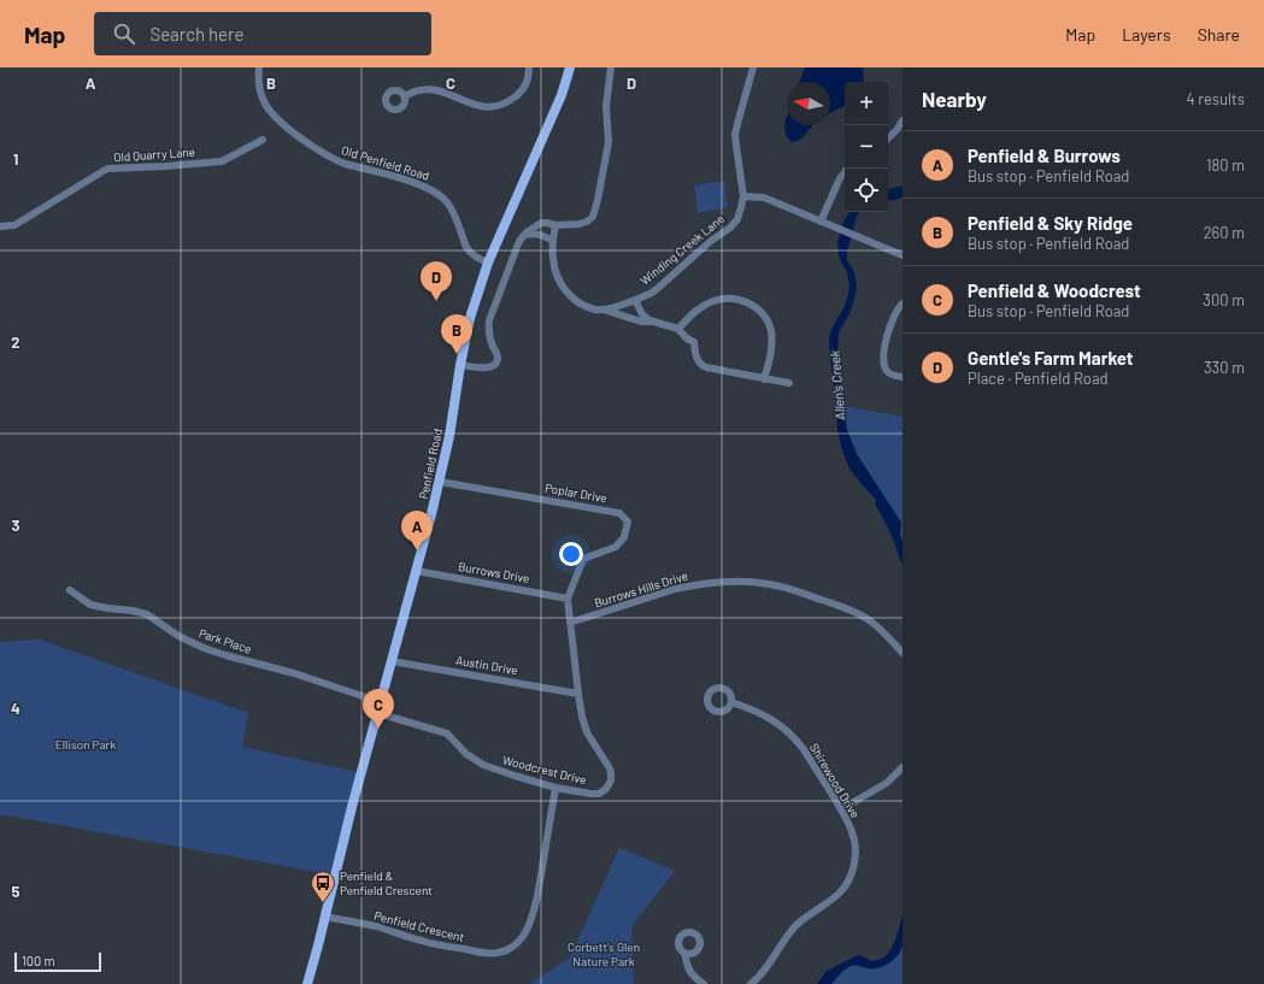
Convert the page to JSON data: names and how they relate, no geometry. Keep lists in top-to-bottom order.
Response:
{
  "streets": {
    "main road": ["Penfield Road"],
    "street": [
      "Old Quarry Lane",
      "Old Penfield Road",
      "Winding Creek Lane",
      "Poplar Drive",
      "Burrows Drive",
      "Burrows Hills Drive",
      "Park Place",
      "Austin Drive",
      "Woodcrest Drive",
      "Shirewood Drive",
      "Penfield Crescent"
    ]
  },
  "crossings": [
    ["Old Penfield Road", "Penfield Road"],
    ["Penfield Road", "Poplar Drive"],
    ["Penfield Road", "Burrows Drive"],
    ["Penfield Road", "Park Place"],
    ["Penfield Road", "Austin Drive"],
    ["Penfield Road", "Woodcrest Drive"],
    ["Penfield Road", "Penfield Crescent"],
    ["Poplar Drive", "Burrows Drive"],
    ["Poplar Drive", "Woodcrest Drive"],
    ["Burrows Drive", "Woodcrest Drive"],
    ["Burrows Hills Drive", "Woodcrest Drive"],
    ["Austin Drive", "Woodcrest Drive"],
    ["Woodcrest Drive", "Penfield Crescent"]
  ],
  "water": ["Allen's Creek"],
  "parks": ["Ellison Park", "Corbett's Glen Nature Park"],
  "places": {
    "bus stop": ["Penfield & Penfield Crescent"]
  },
  "scale_bar": "100 m",
  "north": "left",
  "page": {
    "header": "Map",
    "search": "Search here",
    "nav": ["Map", "Layers", "Share"],
    "heading": ["Nearby", "4 results"],
    "map_buttons": ["+", "−"],
    "list": [
      {
        "mark": "A",
        "name": "Penfield & Burrows",
        "note": "Bus stop · Penfield Road",
        "value": "180 m"
      },
      {
        "mark": "B",
        "name": "Penfield & Sky Ridge",
        "note": "Bus stop · Penfield Road",
        "value": "260 m"
      },
      {
        "mark": "C",
        "name": "Penfield & Woodcrest",
        "note": "Bus stop · Penfield Road",
        "value": "300 m"
      },
      {
        "mark": "D",
        "name": "Gentle's Farm Market",
        "note": "Place · Penfield Road",
        "value": "330 m"
      }
    ],
    "pins": [
      "D",
      "B",
      "A",
      "C"
    ],
    "scale": "100 m"
  },
  "grid": {
    "columns": [
      "A",
      "B",
      "C",
      "D"
    ],
    "rows": [
      "1",
      "2",
      "3",
      "4",
      "5"
    ]
  }
}
